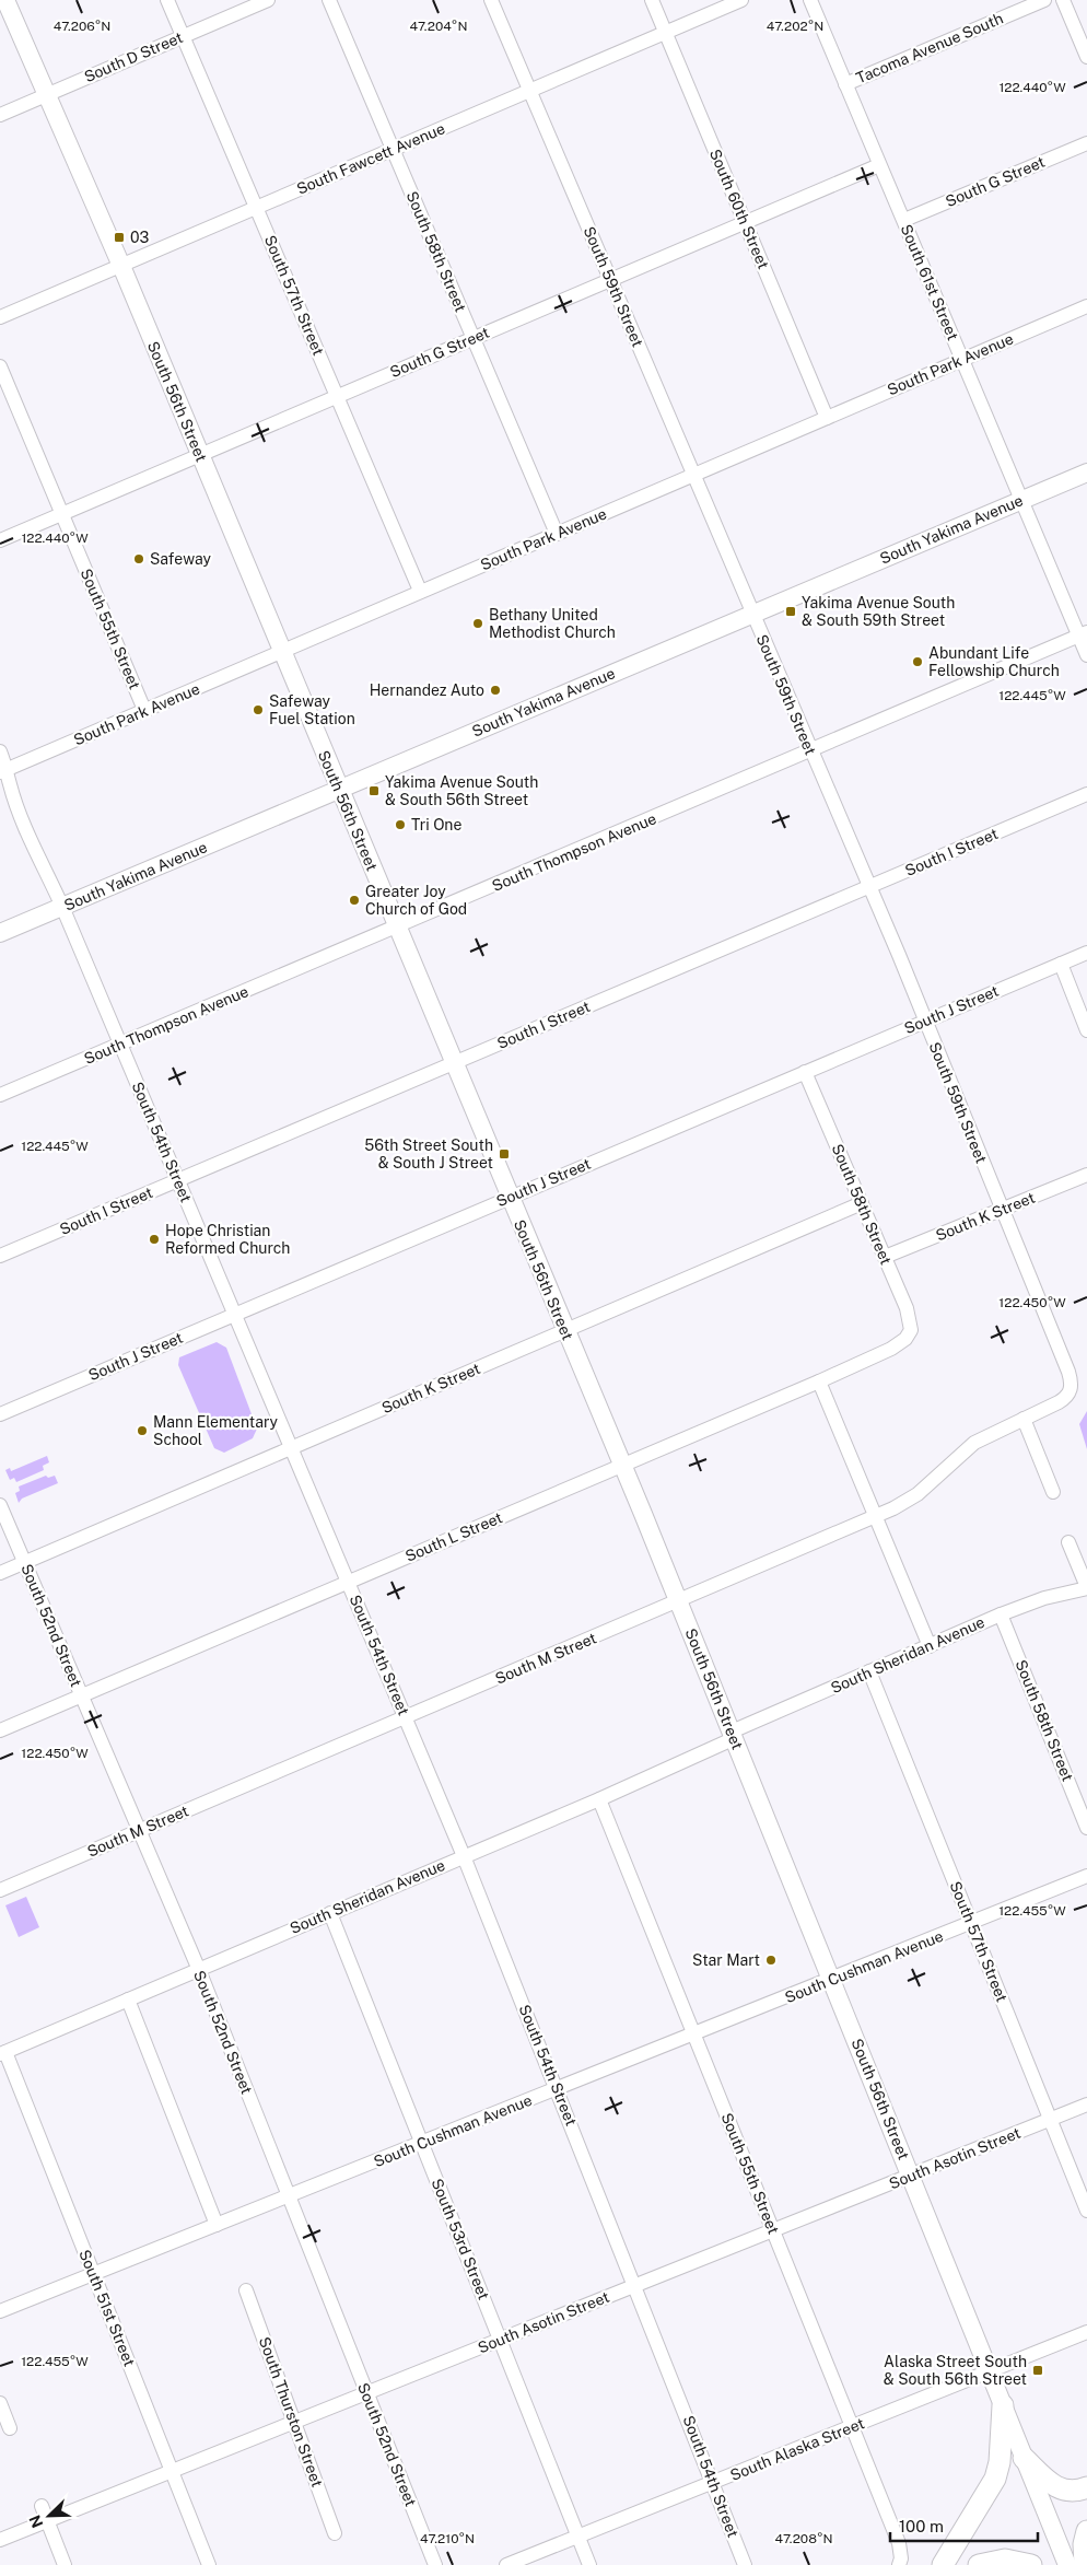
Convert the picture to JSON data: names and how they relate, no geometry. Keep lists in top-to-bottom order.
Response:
{
  "streets": {
    "main road": ["South 56th Street", "South Yakima Avenue"],
    "street": [
      "Tacoma Avenue South",
      "South D Street",
      "South Fawcett Avenue",
      "South G Street",
      "South 60th Street",
      "South 58th Street",
      "South 61st Street",
      "South 59th Street",
      "South 57th Street",
      "South Park Avenue",
      "South 55th Street",
      "South Thompson Avenue",
      "South I Street",
      "South J Street",
      "South 54th Street",
      "South K Street",
      "South L Street",
      "South 52nd Street",
      "South Sheridan Avenue",
      "South M Street",
      "South Cushman Avenue",
      "South Asotin Street",
      "South 53rd Street",
      "South 51st Street",
      "South Thurston Street",
      "South Alaska Street"
    ]
  },
  "crossings": [
    ["Tacoma Avenue South", "South 61st Street"],
    ["South D Street", "South 57th Street"],
    ["South D Street", "South 56th Street"],
    ["South Fawcett Avenue", "South 60th Street"],
    ["South Fawcett Avenue", "South 58th Street"],
    ["South Fawcett Avenue", "South 59th Street"],
    ["South Fawcett Avenue", "South 57th Street"],
    ["South Fawcett Avenue", "South 56th Street"],
    ["South G Street", "South 60th Street"],
    ["South G Street", "South 58th Street"],
    ["South G Street", "South 61st Street"],
    ["South G Street", "South 59th Street"],
    ["South G Street", "South 57th Street"],
    ["South G Street", "South 56th Street"],
    ["South G Street", "South 55th Street"],
    ["South 60th Street", "South Park Avenue"],
    ["South 58th Street", "South Park Avenue"],
    ["South 58th Street", "South J Street"],
    ["South 58th Street", "South K Street"],
    ["South 58th Street", "South L Street"],
    ["South 58th Street", "South Sheridan Avenue"],
    ["South 61st Street", "South Park Avenue"],
    ["South 61st Street", "South Yakima Avenue"],
    ["South 61st Street", "South Thompson Avenue"],
    ["South 59th Street", "South Park Avenue"],
    ["South 59th Street", "South Yakima Avenue"],
    ["South 59th Street", "South Thompson Avenue"],
    ["South 59th Street", "South I Street"],
    ["South 59th Street", "South J Street"],
    ["South 59th Street", "South K Street"],
    ["South 59th Street", "South M Street"],
    ["South 57th Street", "South Park Avenue"],
    ["South 57th Street", "South Sheridan Avenue"],
    ["South 57th Street", "South Cushman Avenue"],
    ["South 57th Street", "South Asotin Street"],
    ["South Park Avenue", "South 56th Street"],
    ["South Park Avenue", "South 55th Street"],
    ["South Park Avenue", "South 54th Street"],
    ["South 56th Street", "South Yakima Avenue"],
    ["South 56th Street", "South Thompson Avenue"],
    ["South 56th Street", "South I Street"],
    ["South 56th Street", "South J Street"],
    ["South 56th Street", "South K Street"],
    ["South 56th Street", "South L Street"],
    ["South 56th Street", "South Sheridan Avenue"],
    ["South 56th Street", "South M Street"],
    ["South 56th Street", "South Cushman Avenue"],
    ["South 56th Street", "South Asotin Street"],
    ["South 56th Street", "South Alaska Street"],
    ["South Yakima Avenue", "South 54th Street"],
    ["South 55th Street", "South Sheridan Avenue"],
    ["South 55th Street", "South Cushman Avenue"],
    ["South 55th Street", "South Asotin Street"],
    ["South 55th Street", "South Alaska Street"],
    ["South Thompson Avenue", "South 54th Street"],
    ["South I Street", "South 54th Street"],
    ["South J Street", "South 54th Street"],
    ["South 54th Street", "South K Street"],
    ["South 54th Street", "South L Street"],
    ["South 54th Street", "South Sheridan Avenue"],
    ["South 54th Street", "South M Street"],
    ["South 54th Street", "South Cushman Avenue"],
    ["South 54th Street", "South Asotin Street"],
    ["South 54th Street", "South Alaska Street"],
    ["South K Street", "South 52nd Street"],
    ["South L Street", "South 52nd Street"],
    ["South 52nd Street", "South Sheridan Avenue"],
    ["South 52nd Street", "South M Street"],
    ["South 52nd Street", "South Cushman Avenue"],
    ["South 52nd Street", "South Asotin Street"],
    ["South Sheridan Avenue", "South 53rd Street"],
    ["South Sheridan Avenue", "South 51st Street"],
    ["South Cushman Avenue", "South 53rd Street"],
    ["South Cushman Avenue", "South 51st Street"],
    ["South Asotin Street", "South 53rd Street"],
    ["South Asotin Street", "South 51st Street"],
    ["South Asotin Street", "South Thurston Street"],
    ["South 53rd Street", "South Alaska Street"]
  ],
  "places": {
    "transit": [
      "03",
      "Yakima Avenue South & South 59th Street",
      "Yakima Avenue South & South 56th Street",
      "56th Street South & South J Street",
      "Alaska Street South & South 56th Street"
    ],
    "other": [
      "Safeway",
      "Bethany United Methodist Church",
      "Abundant Life Fellowship Church",
      "Hernandez Auto",
      "Safeway Fuel Station",
      "Tri One",
      "Greater Joy Church of God",
      "Hope Christian Reformed Church",
      "Mann Elementary School",
      "Star Mart"
    ]
  },
  "scale_bar": "100 m",
  "north": "bottom left",
  "coordinates": [
    "47.206°N",
    "47.204°N",
    "47.202°N",
    "122.440°W",
    "122.445°W",
    "122.450°W",
    "122.455°W",
    "47.210°N",
    "47.208°N"
  ]
}
